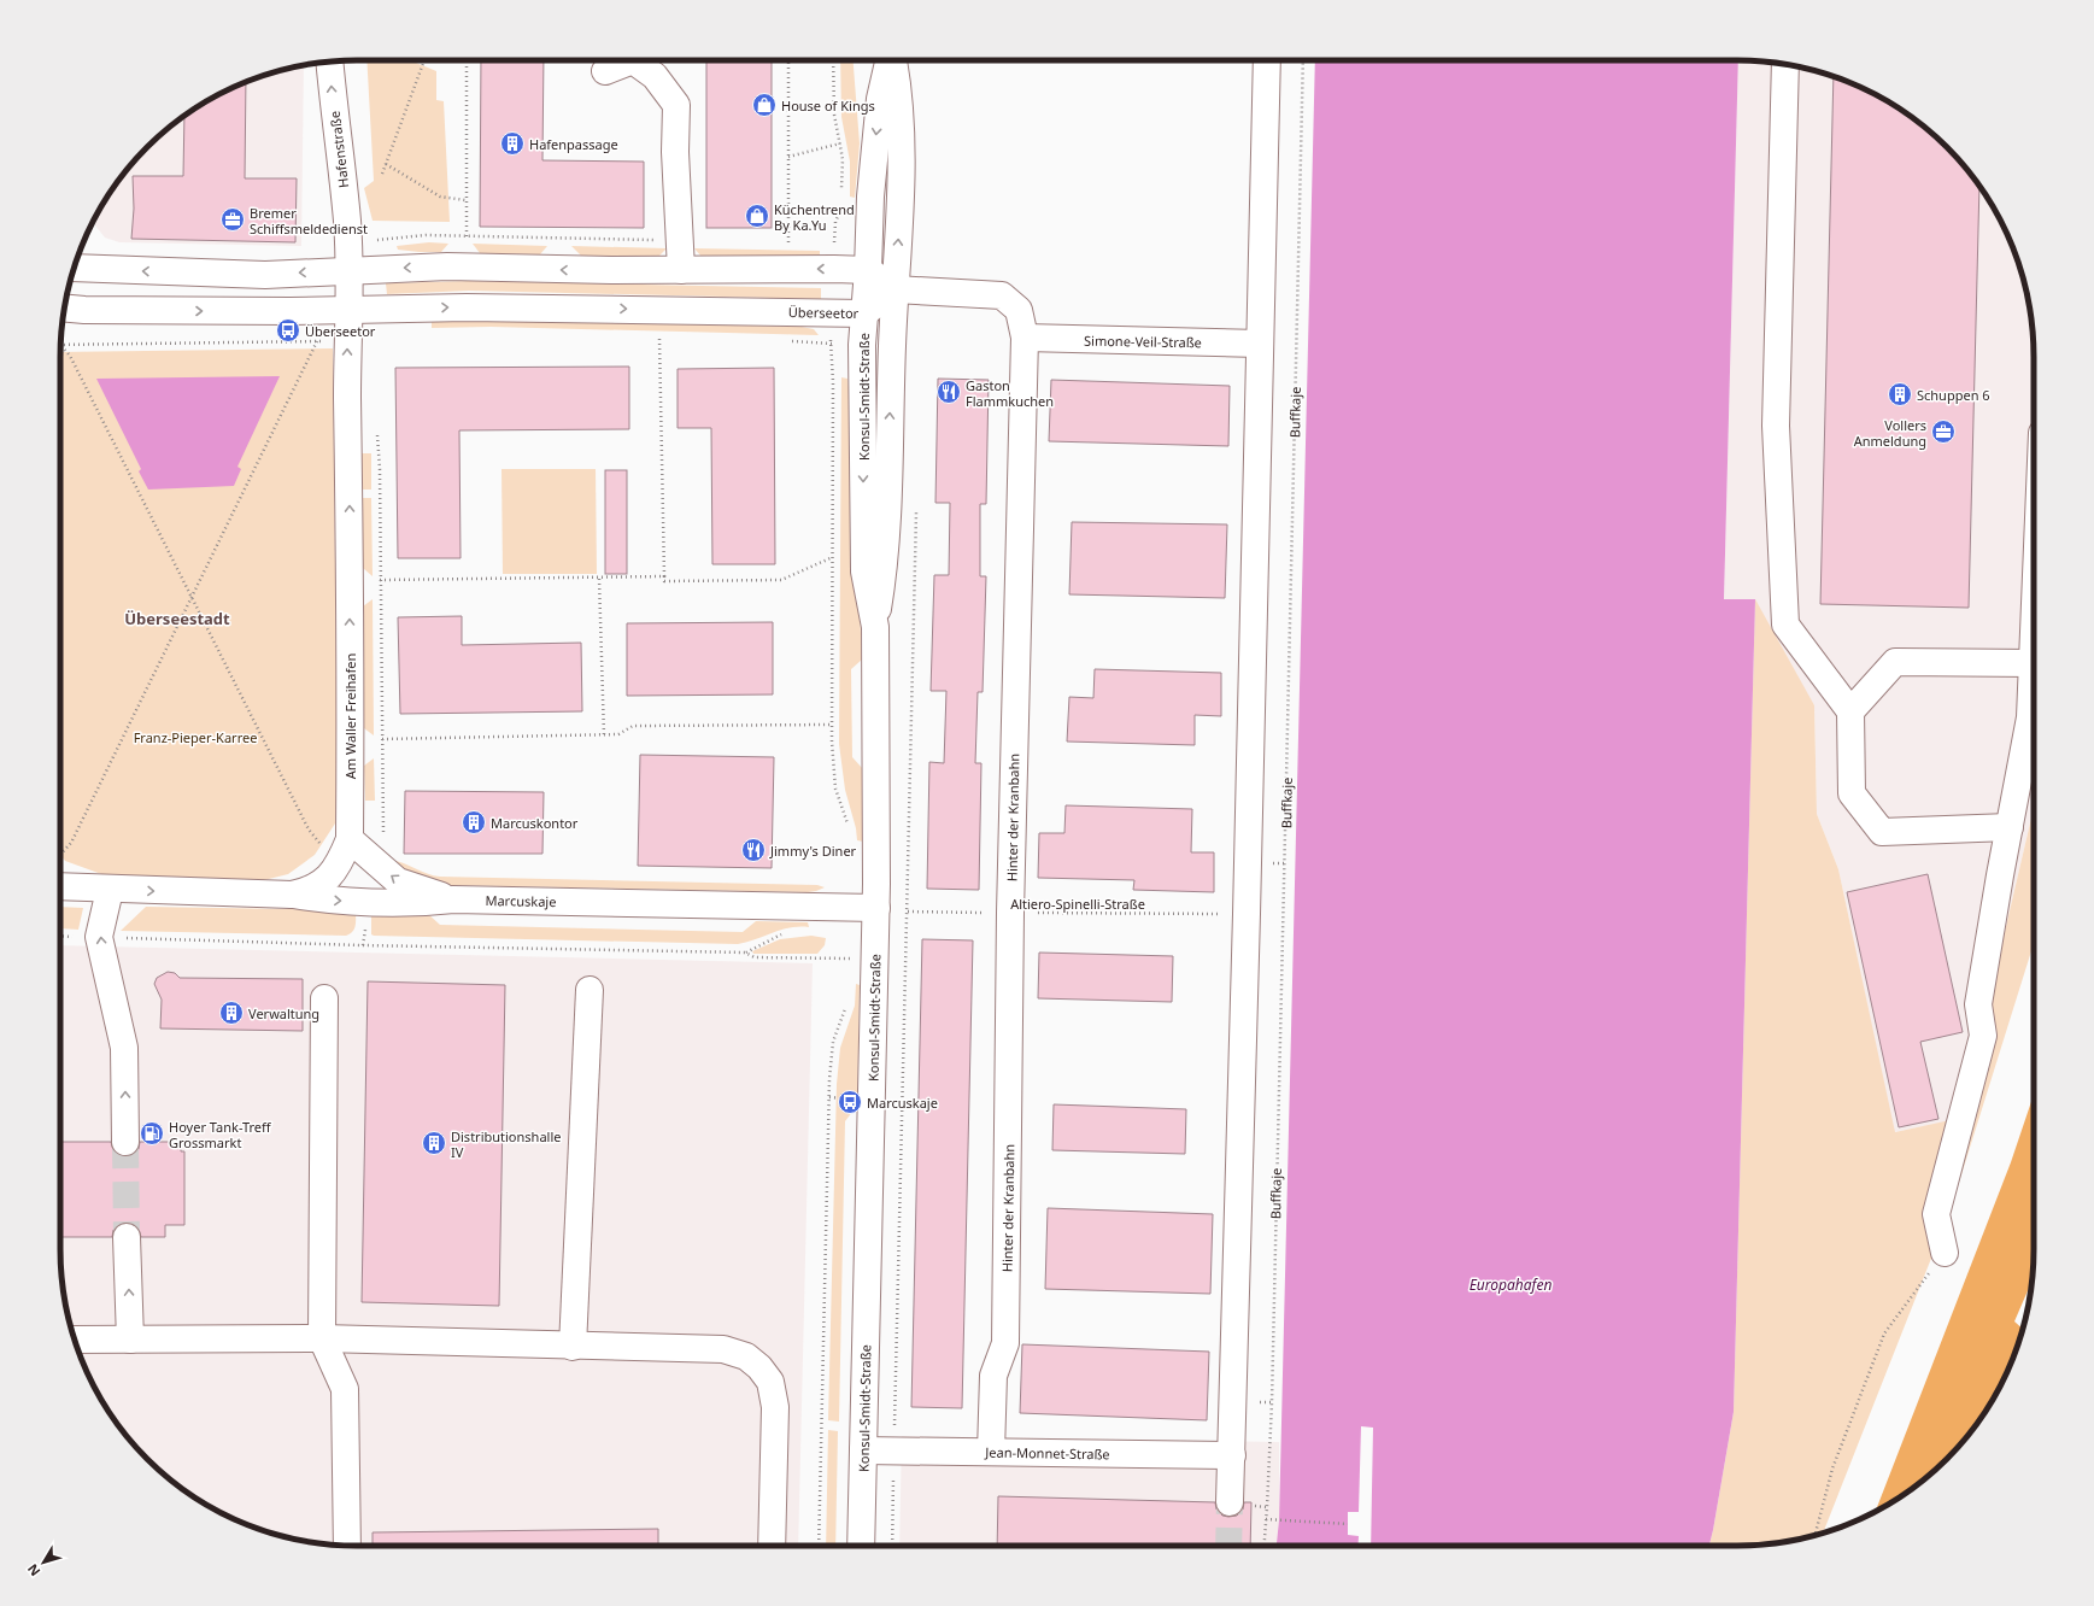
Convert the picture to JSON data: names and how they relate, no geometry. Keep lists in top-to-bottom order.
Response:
{
  "streets": {
    "street": [
      "Hafenstraße",
      "Überseetor",
      "Simone-Veil-Straße",
      "Konsul-Smidt-Straße",
      "Am Waller Freihafen",
      "Hinter der Kranbahn",
      "Marcuskaje",
      "Jean-Monnet-Straße"
    ],
    "path": ["Buffkaje", "Altiero-Spinelli-Straße"]
  },
  "crossings": [
    ["Hafenstraße", "Am Waller Freihafen"],
    ["Überseetor", "Konsul-Smidt-Straße"],
    ["Überseetor", "Am Waller Freihafen"],
    ["Überseetor", "Hinter der Kranbahn"],
    ["Simone-Veil-Straße", "Hinter der Kranbahn"],
    ["Konsul-Smidt-Straße", "Hinter der Kranbahn"],
    ["Konsul-Smidt-Straße", "Marcuskaje"],
    ["Konsul-Smidt-Straße", "Jean-Monnet-Straße"],
    ["Am Waller Freihafen", "Marcuskaje"],
    ["Hinter der Kranbahn", "Altiero-Spinelli-Straße"],
    ["Hinter der Kranbahn", "Jean-Monnet-Straße"]
  ],
  "one_way": ["Hafenstraße"],
  "districts": ["Überseestadt"],
  "water": ["Europahafen"],
  "parks": ["Franz-Pieper-Karree"],
  "places": {
    "shop": ["House of Kings", "Küchentrend By Ka.Yu"],
    "building": [
      "Hafenpassage",
      "Schuppen 6",
      "Marcuskontor",
      "Verwaltung",
      "Distributionshalle IV"
    ],
    "office": ["Bremer Schiffsmeldedienst", "Vollers Anmeldung"],
    "bus stop": ["Überseetor", "Marcuskaje"],
    "restaurant": ["Gaston Flammkuchen", "Jimmy's Diner"],
    "fuel station": ["Hoyer Tank-Treff Grossmarkt"]
  },
  "north": "bottom left"
}
